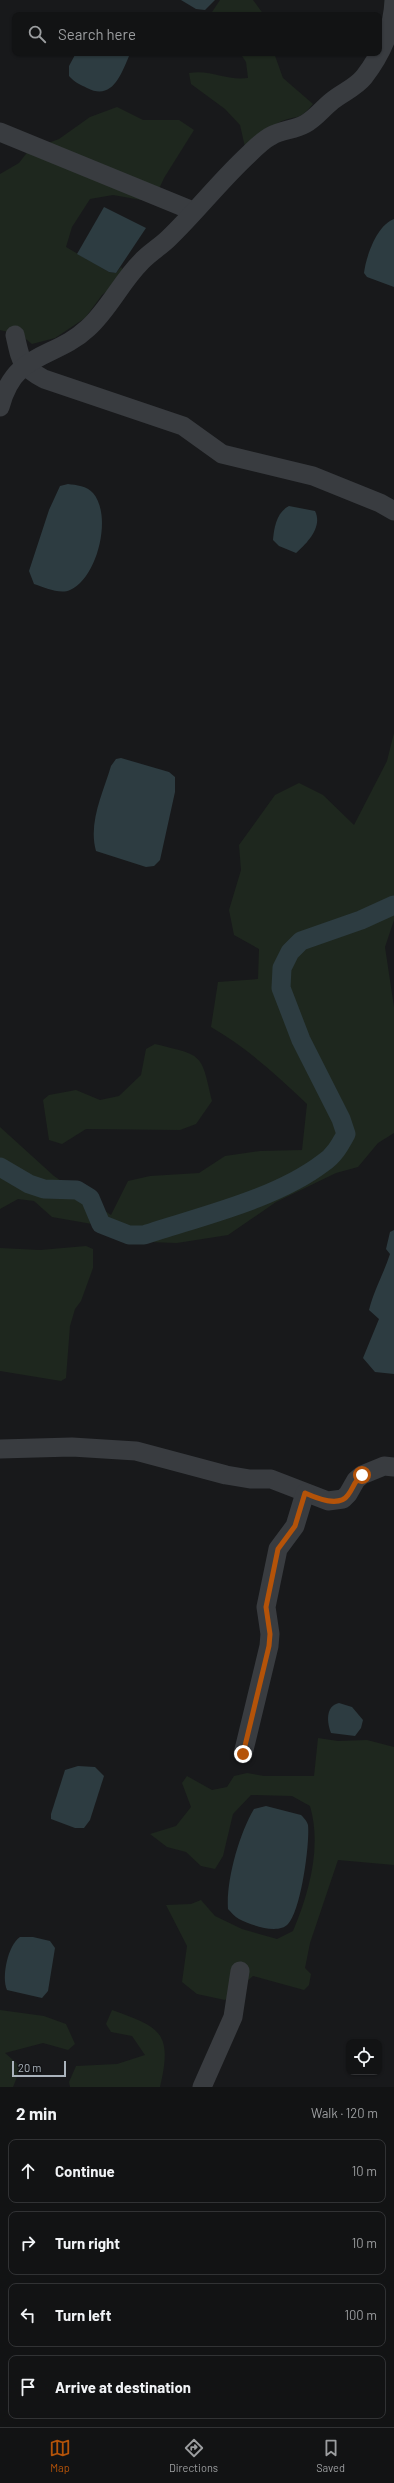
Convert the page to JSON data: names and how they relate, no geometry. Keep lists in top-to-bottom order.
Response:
{
  "scale_bar": "20 m",
  "page": {
    "search": "Search here",
    "scale": "20 m",
    "heading": ["2 min", "Walk · 120 m"],
    "list": [
      ["Continue", "10 m"],
      ["Turn right", "10 m"],
      ["Turn left", "100 m"],
      "Arrive at destination"
    ],
    "nav": ["Map", "Directions", "Saved"]
  }
}
